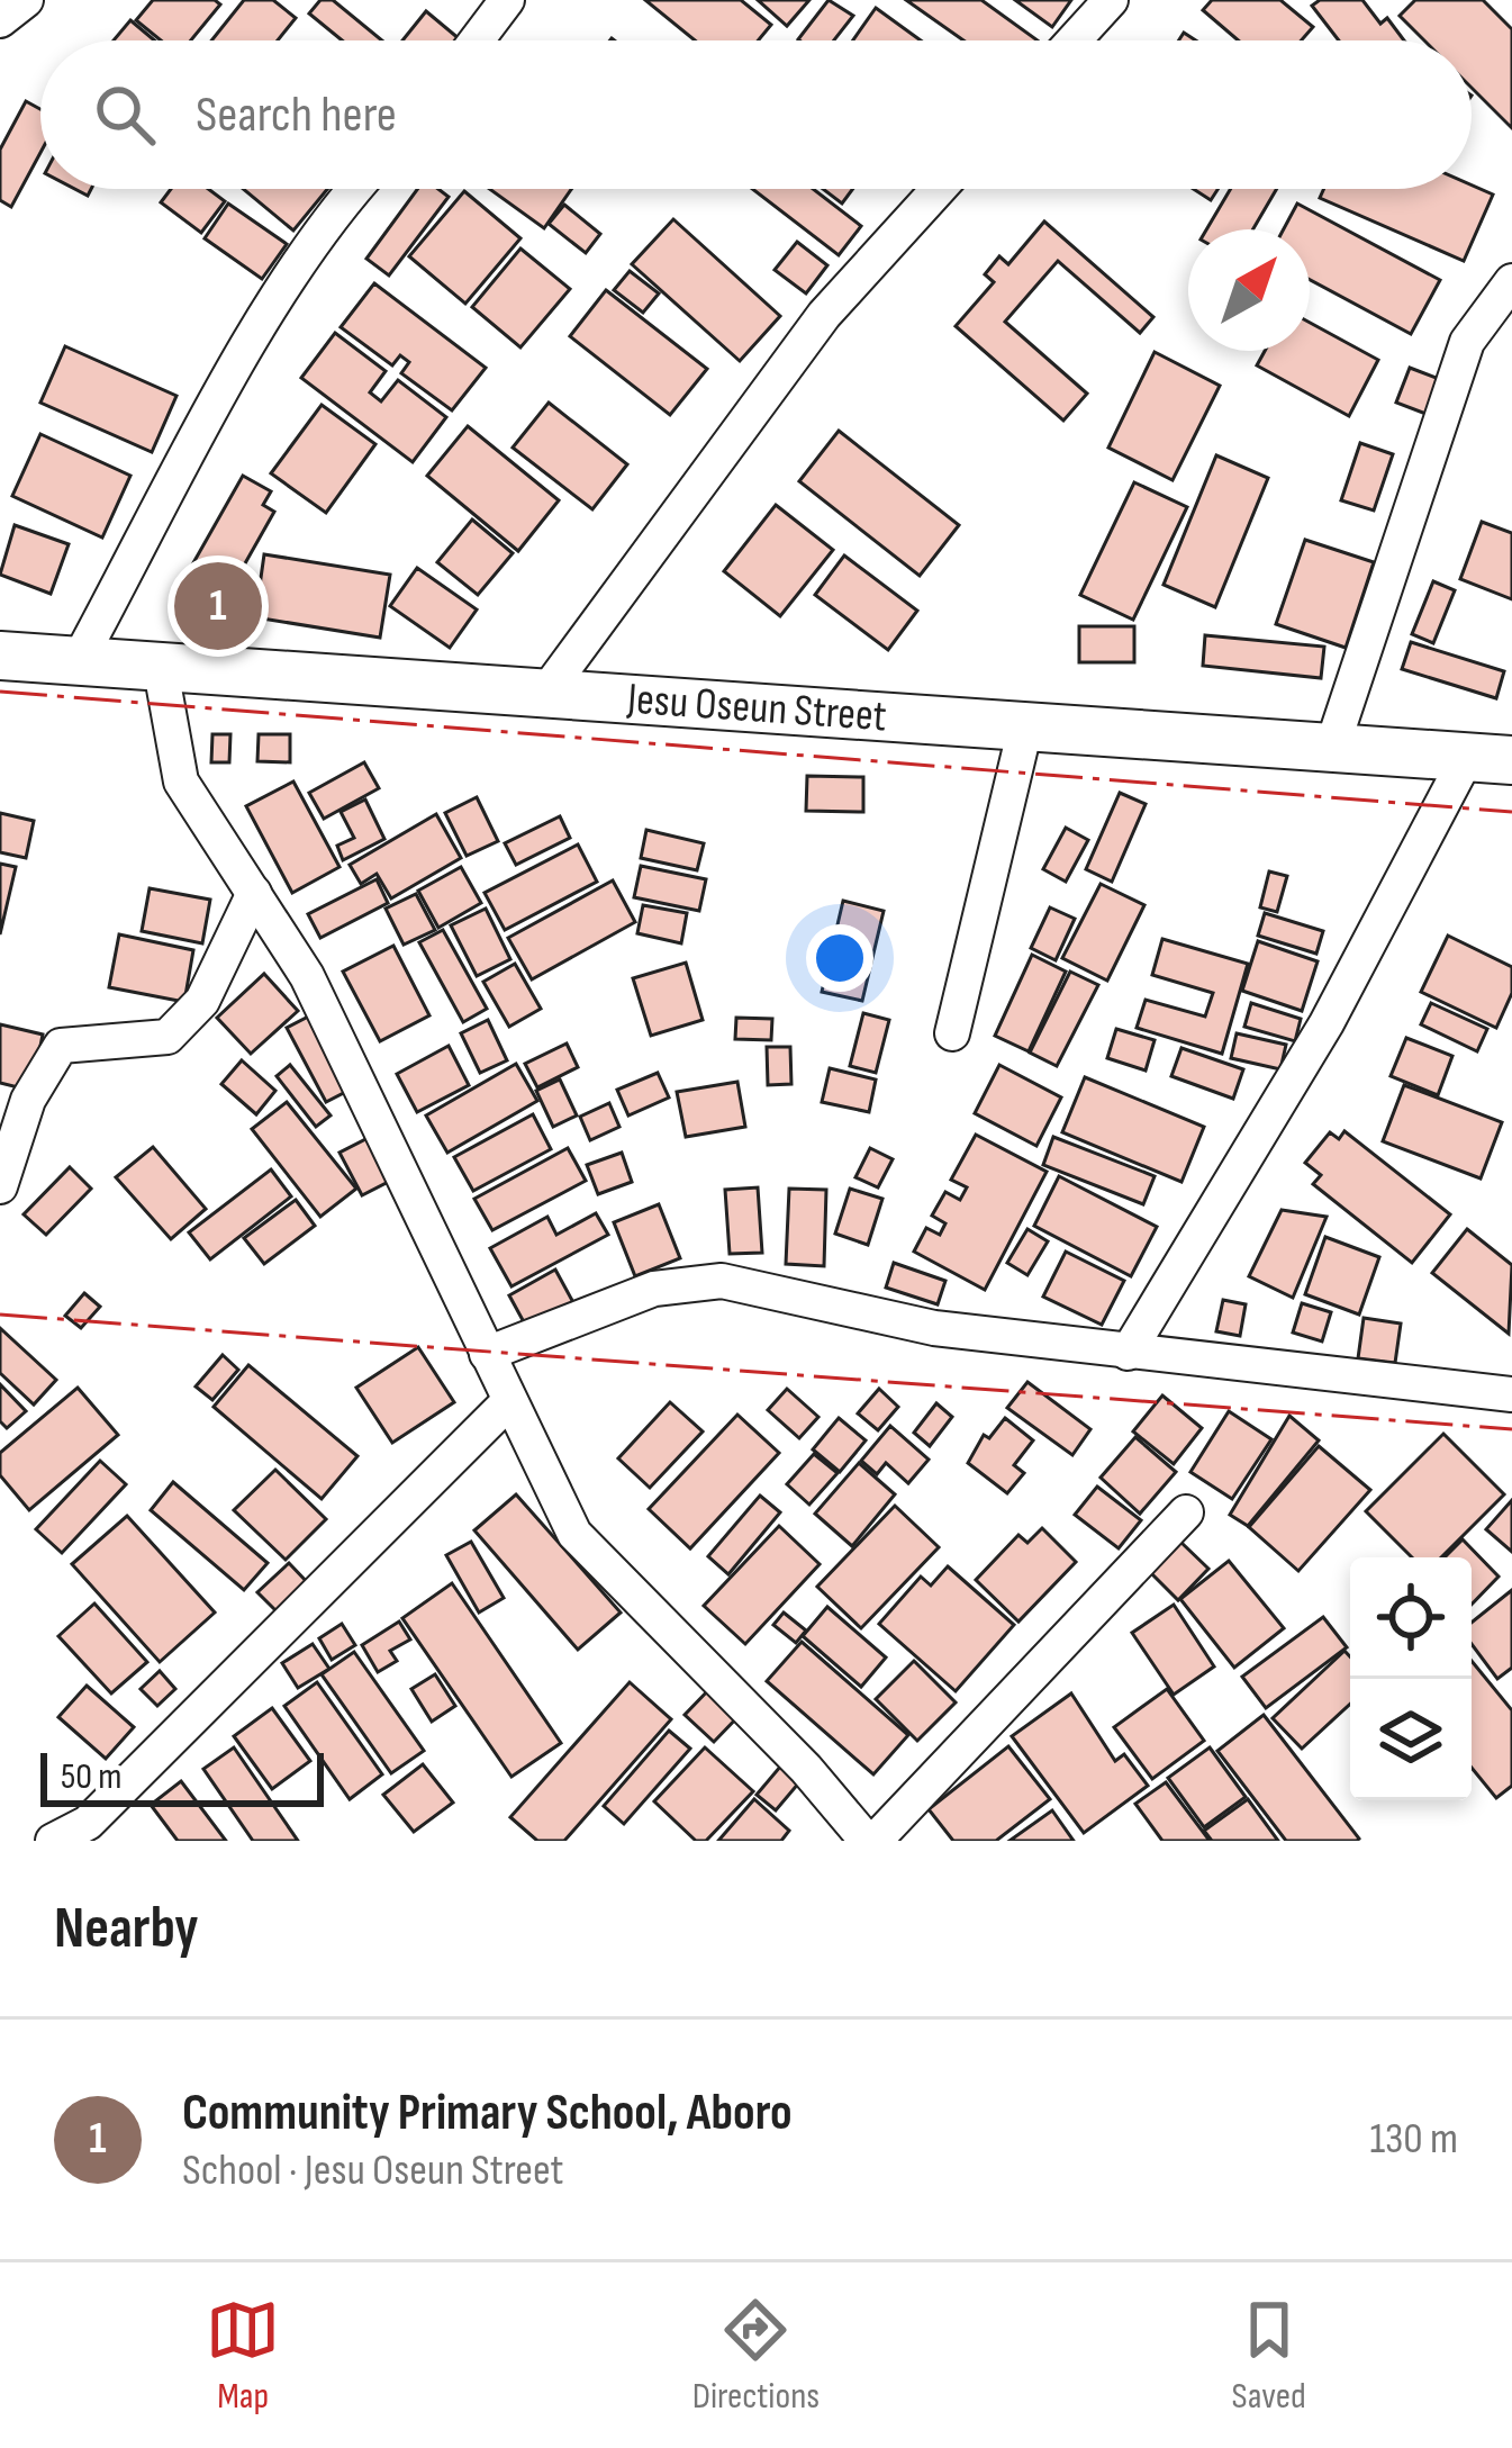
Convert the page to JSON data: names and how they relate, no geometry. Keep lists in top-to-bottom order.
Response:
{
  "streets": {
    "main road": ["Jesu Oseun Street"]
  },
  "scale_bar": "50 m",
  "north": "top right",
  "page": {
    "search": "Search here",
    "pins": "1",
    "scale": "50 m",
    "heading": "Nearby",
    "list": [
      {
        "mark": "1",
        "name": "Community Primary School, Aboro",
        "note": "School · Jesu Oseun Street",
        "value": "130 m"
      }
    ],
    "nav": ["Map", "Directions", "Saved"]
  }
}
